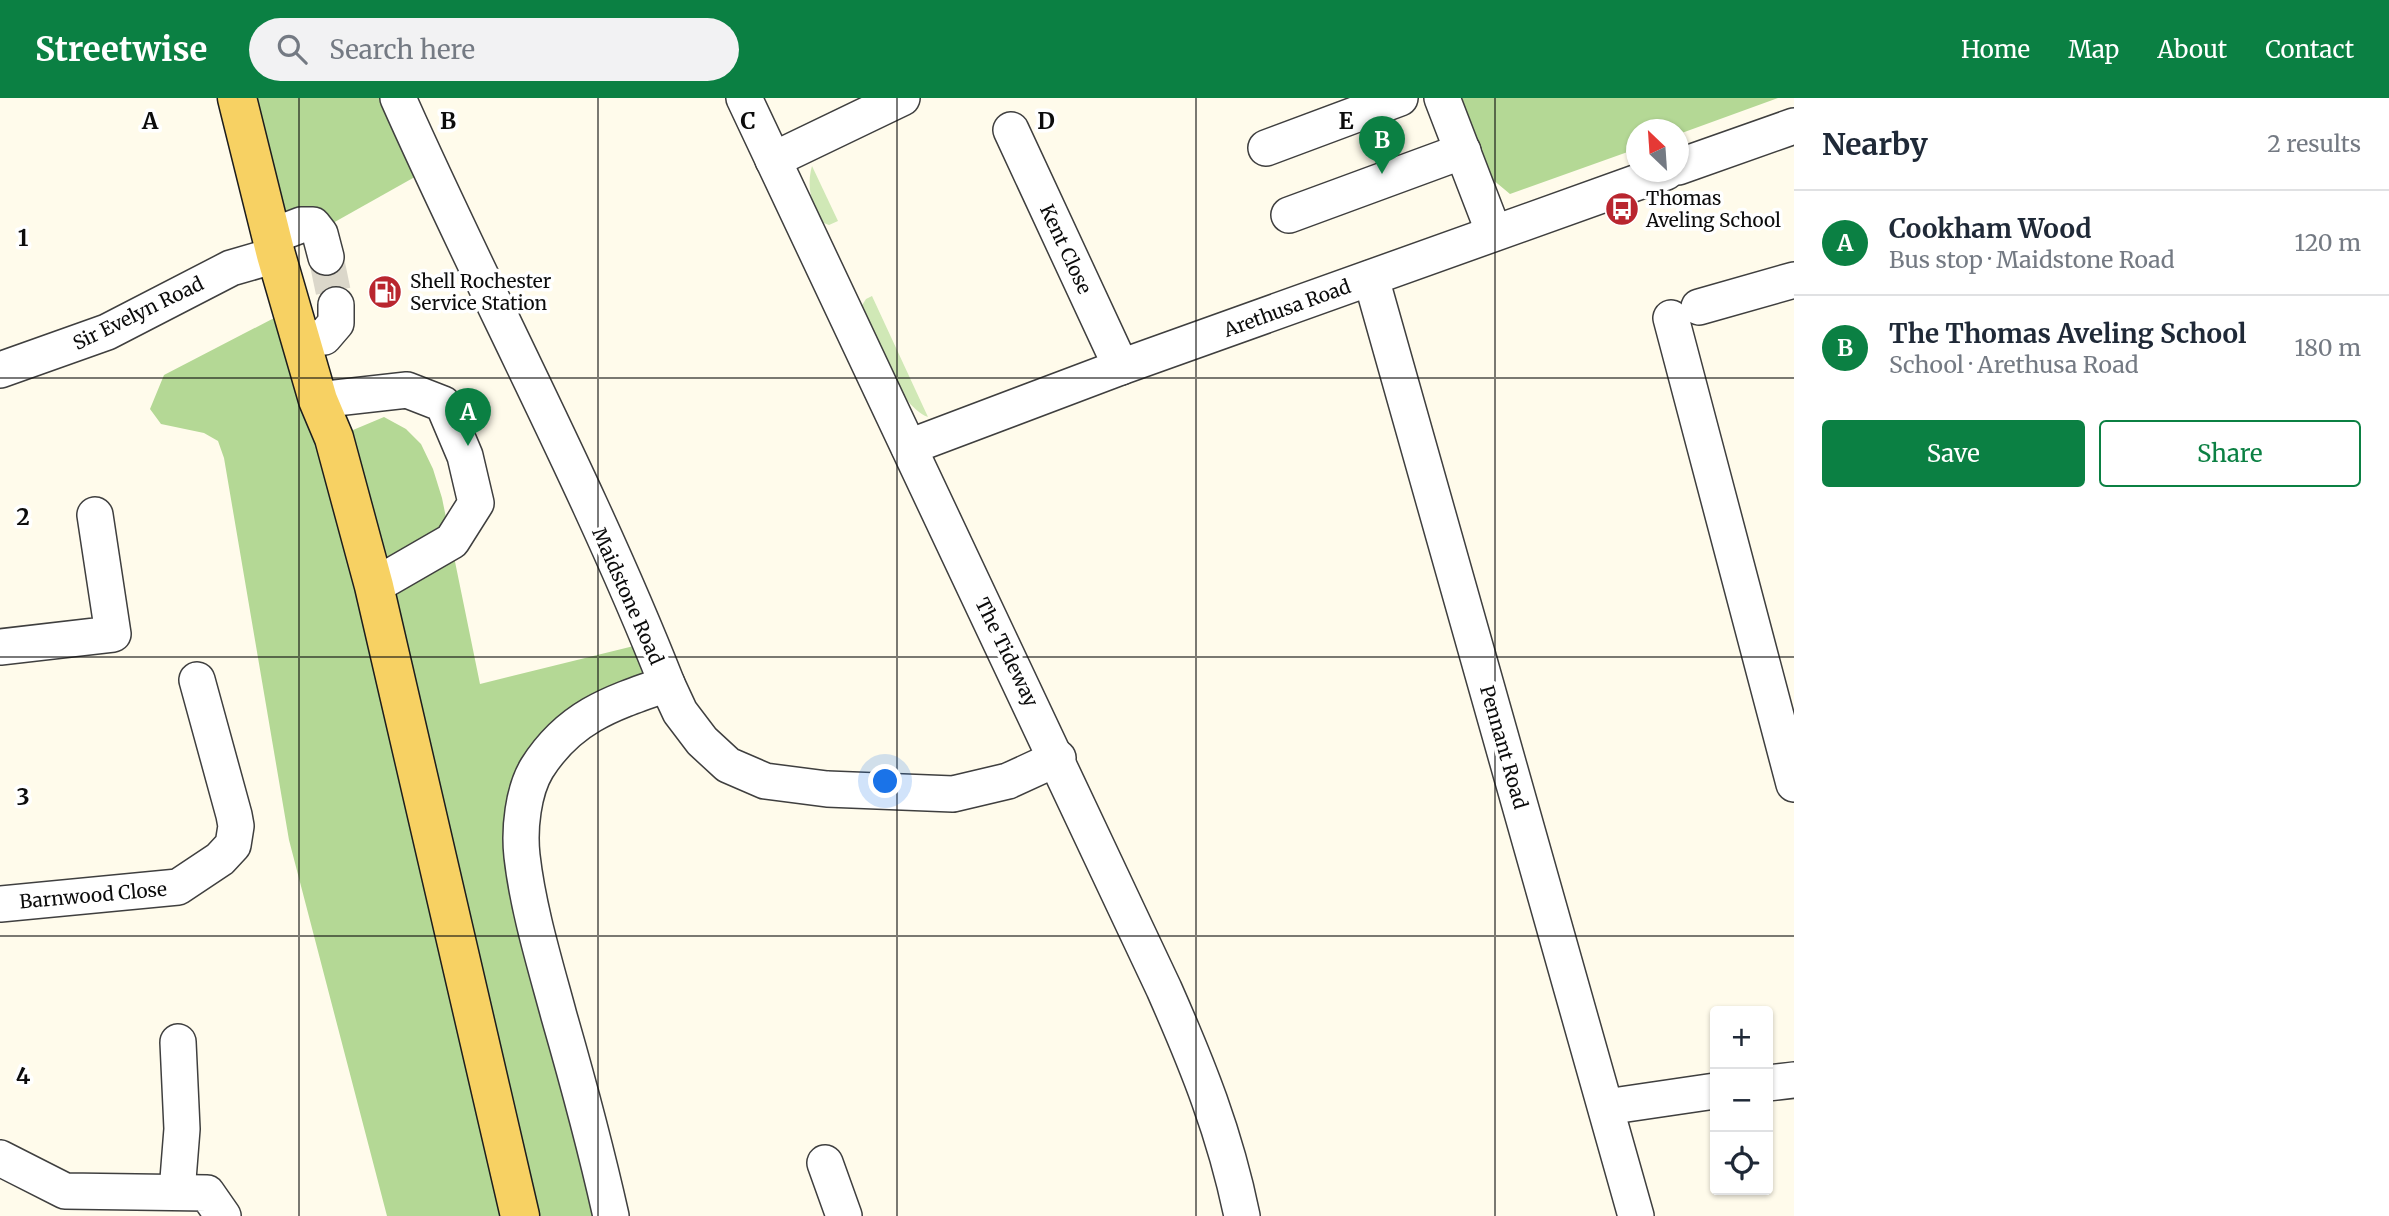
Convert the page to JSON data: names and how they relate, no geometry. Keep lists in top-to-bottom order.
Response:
{
  "streets": {
    "street": [
      "Kent Close",
      "Arethusa Road",
      "Sir Evelyn Road",
      "Maidstone Road",
      "The Tideway",
      "Pennant Road",
      "Barnwood Close"
    ]
  },
  "crossings": [
    ["Kent Close", "Arethusa Road"],
    ["Arethusa Road", "The Tideway"],
    ["Arethusa Road", "Pennant Road"]
  ],
  "places": {
    "bus stop": ["Thomas Aveling School"],
    "fuel station": ["Shell Rochester Service Station"]
  },
  "north": "top left",
  "page": {
    "header": "Streetwise",
    "search": "Search here",
    "nav": [
      "Home",
      "Map",
      "About",
      "Contact"
    ],
    "heading": ["Nearby", "2 results"],
    "pins": ["B", "A"],
    "list": [
      {
        "mark": "A",
        "name": "Cookham Wood",
        "note": "Bus stop · Maidstone Road",
        "value": "120 m"
      },
      {
        "mark": "B",
        "name": "The Thomas Aveling School",
        "note": "School · Arethusa Road",
        "value": "180 m"
      }
    ],
    "buttons": ["Save", "Share"],
    "map_buttons": ["+", "−"]
  },
  "grid": {
    "columns": [
      "A",
      "B",
      "C",
      "D",
      "E"
    ],
    "rows": [
      "1",
      "2",
      "3",
      "4"
    ]
  }
}
